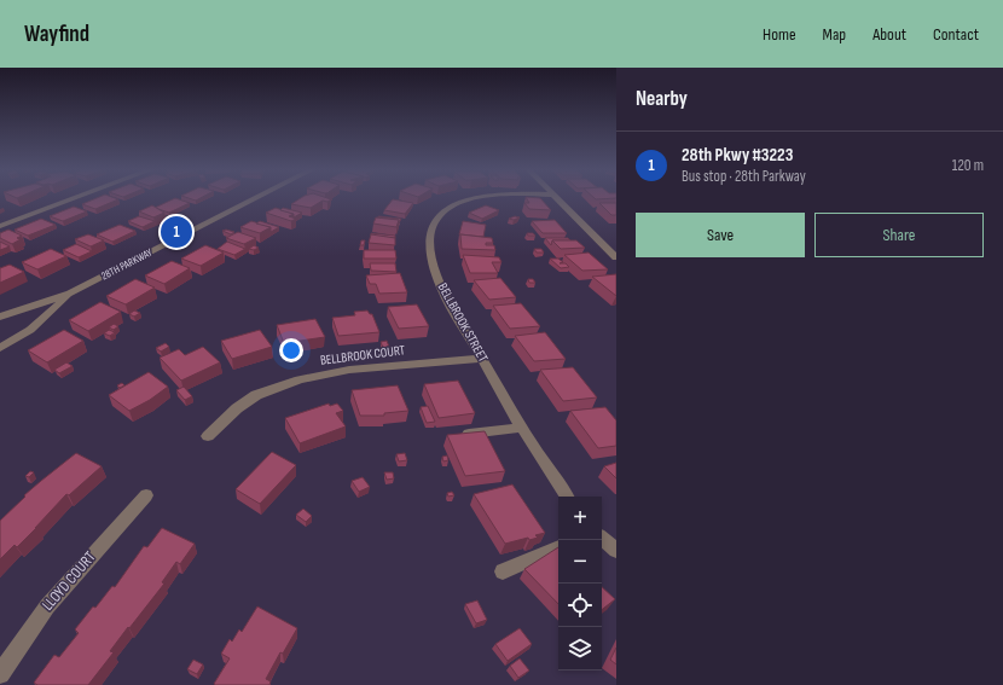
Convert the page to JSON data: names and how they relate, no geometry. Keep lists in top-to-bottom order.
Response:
{
  "streets": {
    "street": [
      "28TH PARKWAY",
      "BELLBROOK STREET",
      "BELLBROOK COURT",
      "LLOYD COURT"
    ]
  },
  "crossings": [
    ["BELLBROOK STREET", "BELLBROOK COURT"]
  ],
  "page": {
    "header": "Wayfind",
    "nav": [
      "Home",
      "Map",
      "About",
      "Contact"
    ],
    "heading": "Nearby",
    "list": [
      {
        "mark": "1",
        "name": "28th Pkwy #3223",
        "note": "Bus stop · 28th Parkway",
        "value": "120 m"
      }
    ],
    "buttons": ["Save", "Share"],
    "pins": "1",
    "map_buttons": ["+", "−"]
  }
}
